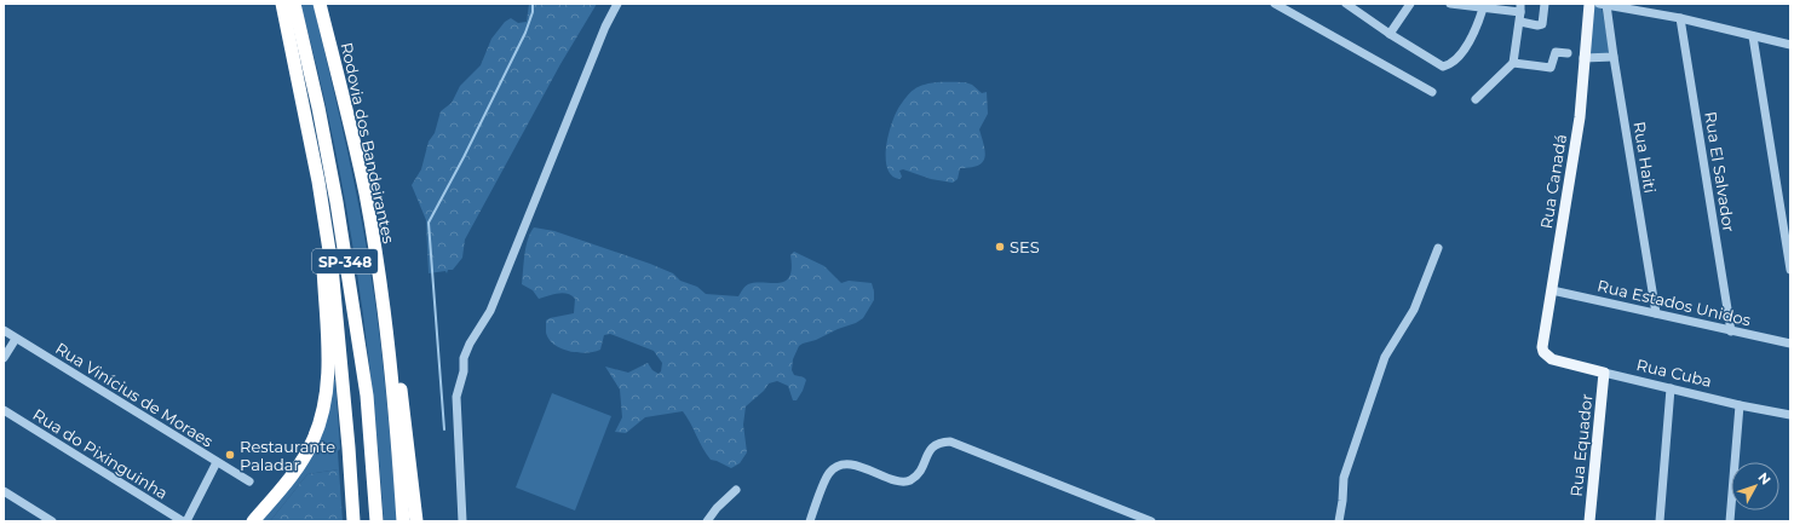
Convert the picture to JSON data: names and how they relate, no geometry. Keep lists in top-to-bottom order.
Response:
{
  "streets": {
    "highway": ["Rodovia dos Bandeirantes", "SP-348"],
    "main road": ["Rua Canadá", "Rua Cuba", "Rua Equador"],
    "street": [
      "Rua Haiti",
      "Rua El Salvador",
      "Rua Estados Unidos",
      "Rua Vinícius de Moraes",
      "Rua do Pixinguinha"
    ]
  },
  "crossings": [
    ["Rua Haiti", "Rua Estados Unidos"],
    ["Rua El Salvador", "Rua Estados Unidos"],
    ["Rua Canadá", "Rua Estados Unidos"],
    ["Rua Canadá", "Rua Cuba"],
    ["Rua Cuba", "Rua Equador"]
  ],
  "places": ["SES", "Restaurante Paladar"],
  "north": "top right"
}
